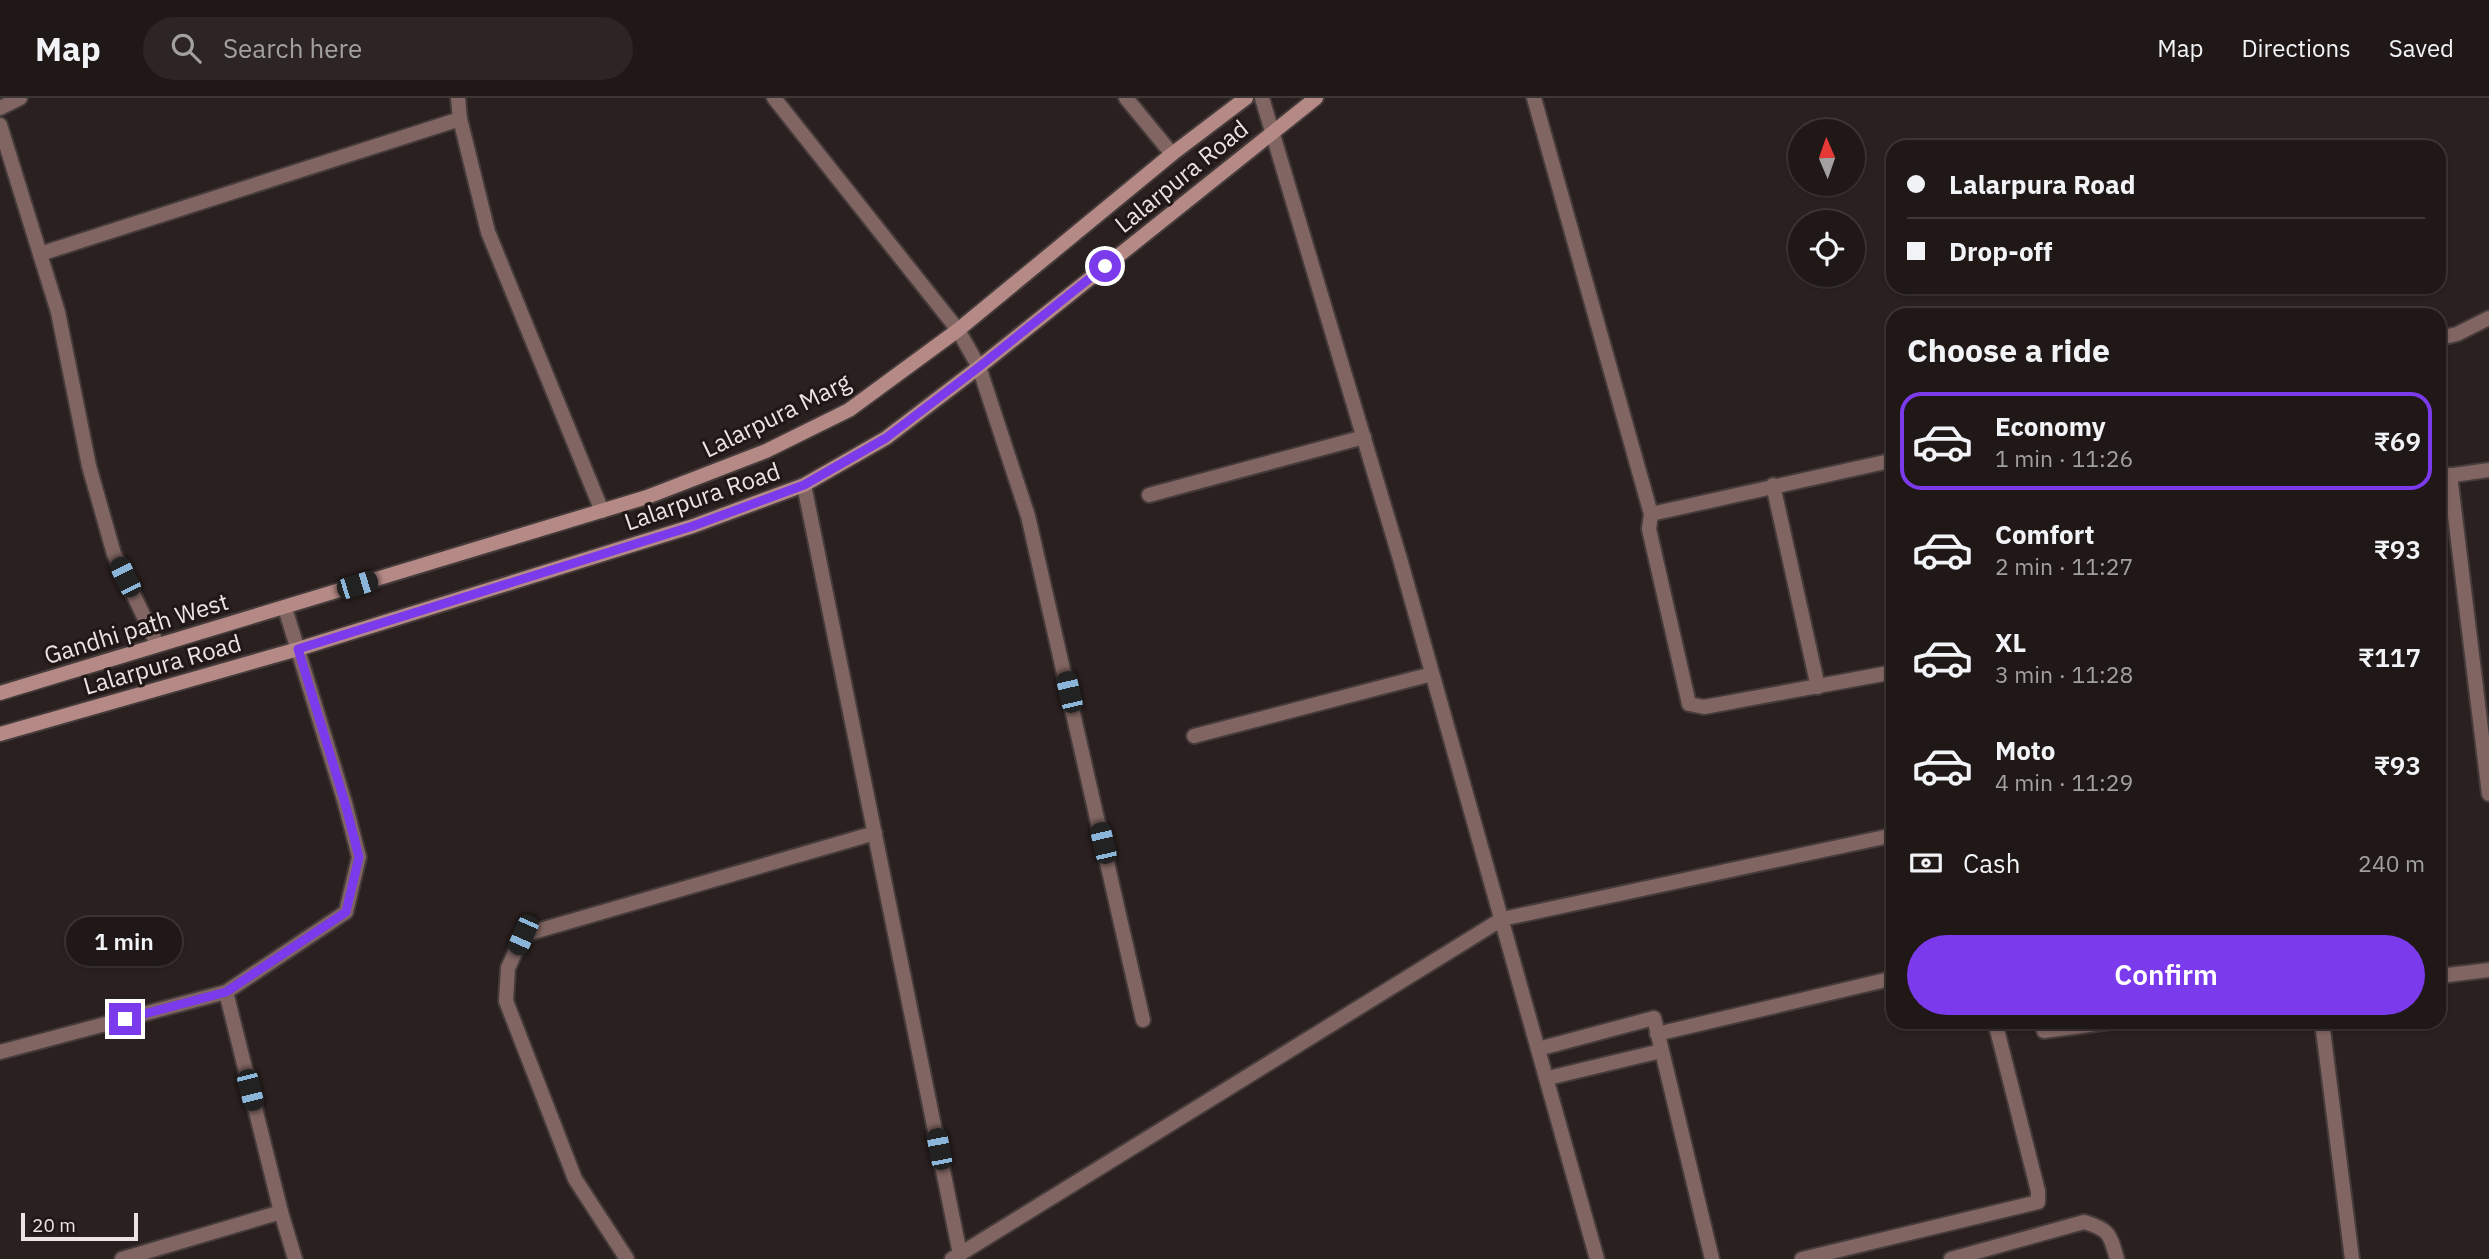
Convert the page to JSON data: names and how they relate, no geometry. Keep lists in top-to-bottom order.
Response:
{
  "streets": {
    "street": ["Lalarpura Road", "Lalarpura Marg", "Gandhi path West"]
  },
  "crossings": [
    ["Lalarpura Marg", "Gandhi path West"]
  ],
  "scale_bar": "20 m",
  "north": "top",
  "page": {
    "header": "Map",
    "search": "Search here",
    "nav": ["Map", "Directions", "Saved"],
    "banner": ["Lalarpura Road", "Drop-off"],
    "heading": "Choose a ride",
    "list": [
      {
        "name": "Economy",
        "note": "1 min · 11:26",
        "value": "₹69"
      },
      {
        "name": "Comfort",
        "note": "2 min · 11:27",
        "value": "₹93"
      },
      {
        "name": "XL",
        "note": "3 min · 11:28",
        "value": "₹117"
      },
      {
        "name": "Moto",
        "note": "4 min · 11:29",
        "value": "₹93"
      }
    ],
    "pay": ["Cash", "240 m"],
    "bubble": "1 min",
    "buttons": "Confirm",
    "scale": "20 m"
  }
}
